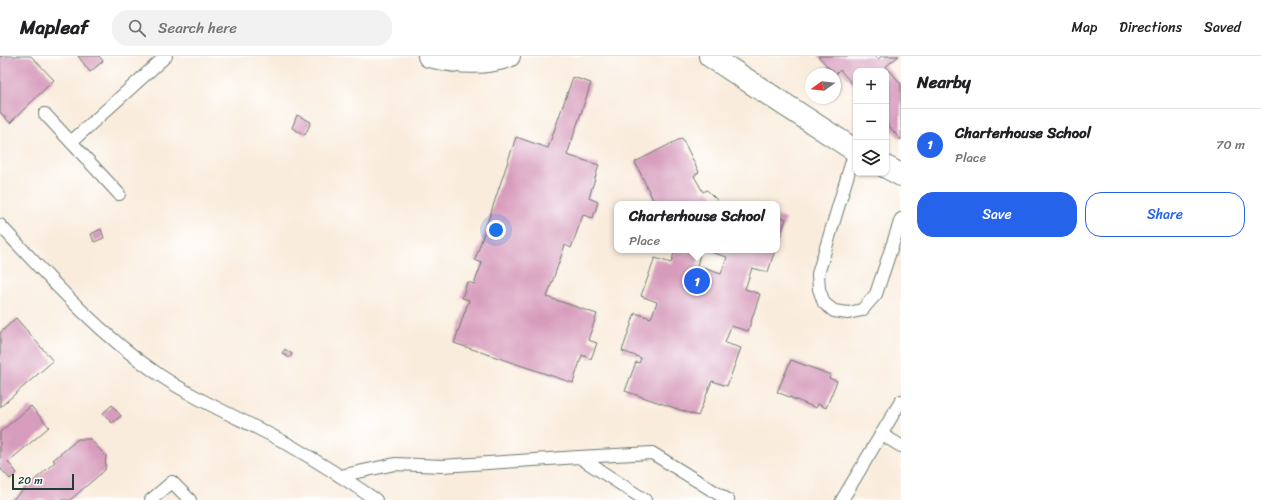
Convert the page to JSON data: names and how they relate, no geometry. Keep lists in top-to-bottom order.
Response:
{
  "scale_bar": "20 m",
  "north": "left",
  "page": {
    "header": "Mapleaf",
    "search": "Search here",
    "nav": ["Map", "Directions", "Saved"],
    "heading": "Nearby",
    "map_buttons": ["+", "−"],
    "list": [
      {
        "mark": "1",
        "name": "Charterhouse School",
        "note": "Place",
        "value": "70 m"
      }
    ],
    "buttons": ["Save", "Share"],
    "popup": ["Charterhouse School", "Place"],
    "pins": "1",
    "scale": "20 m"
  }
}
